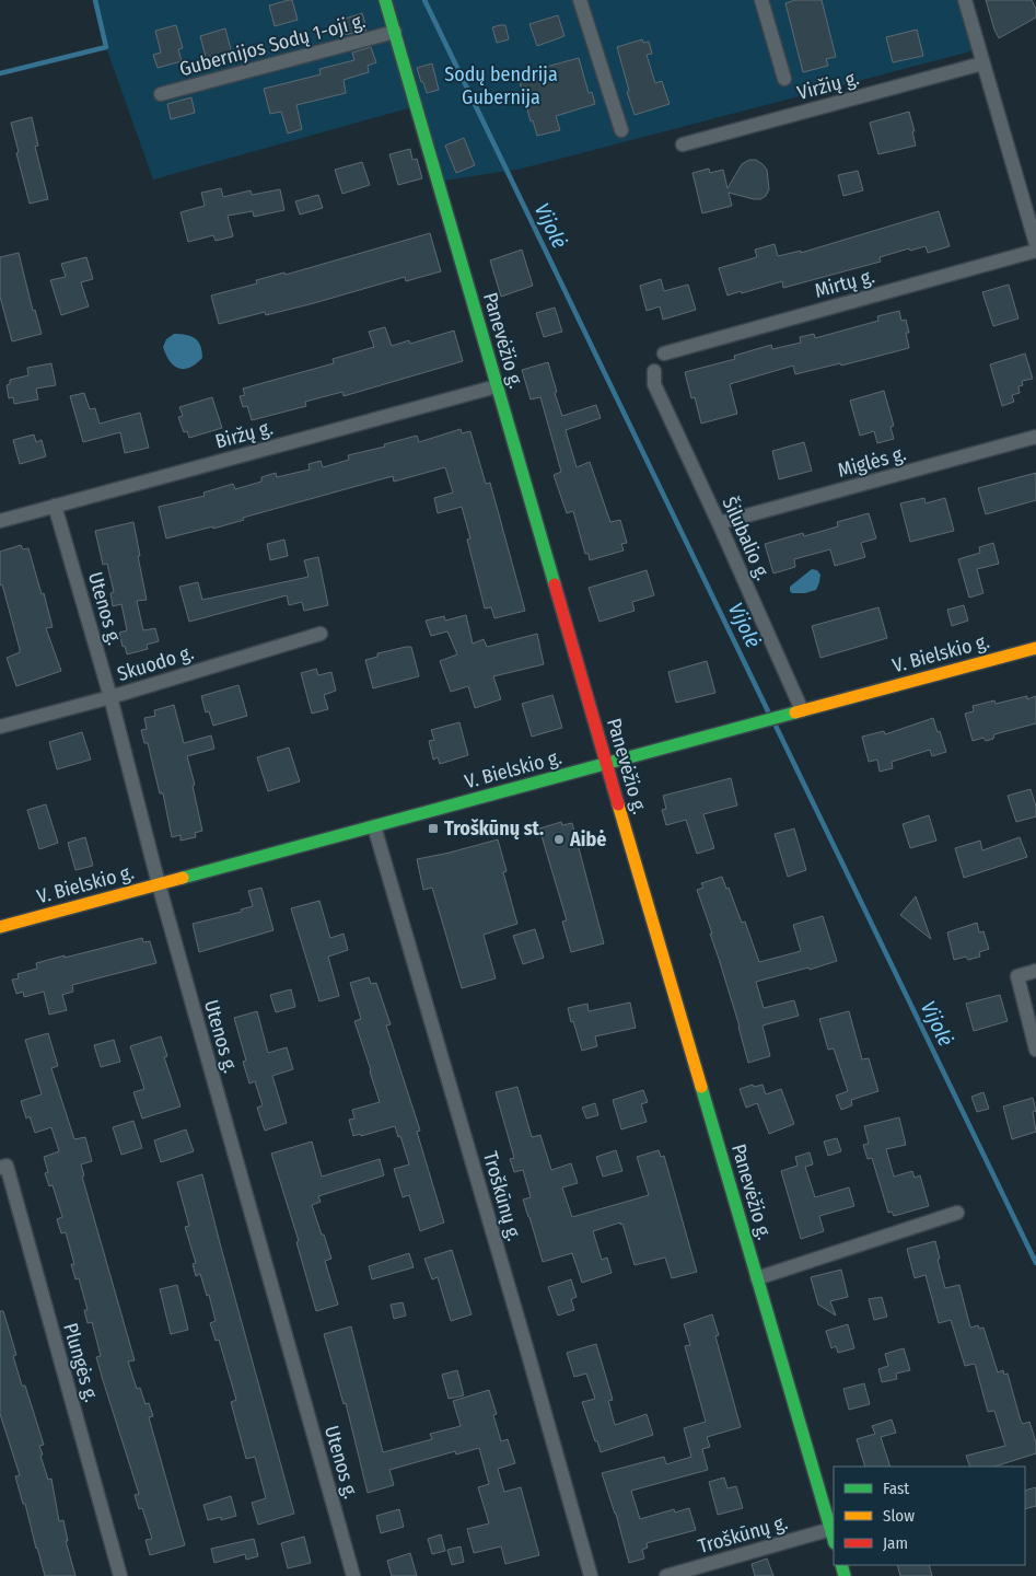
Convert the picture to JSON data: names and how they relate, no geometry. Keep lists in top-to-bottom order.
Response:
{
  "streets": {
    "street": [
      "Gubernijos Sodų 1-oji g.",
      "Viržių g.",
      "Mirtų g.",
      "Panevėžio g.",
      "Biržų g.",
      "Miglės g.",
      "Šilubalio g.",
      "Utenos g.",
      "V. Bielskio g.",
      "Skuodo g.",
      "Troškūnų g.",
      "Plungės g."
    ]
  },
  "crossings": [
    ["Gubernijos Sodų 1-oji g.", "Panevėžio g."],
    ["Panevėžio g.", "Biržų g."],
    ["Panevėžio g.", "V. Bielskio g."],
    ["Panevėžio g.", "Troškūnų g."],
    ["Biržų g.", "Utenos g."],
    ["Miglės g.", "Šilubalio g."],
    ["Šilubalio g.", "V. Bielskio g."],
    ["Utenos g.", "V. Bielskio g."],
    ["Utenos g.", "Skuodo g."],
    ["V. Bielskio g.", "Troškūnų g."]
  ],
  "water": ["Vijolė"],
  "parks": ["Sodų bendrija Gubernija"],
  "places": {
    "transit": ["Troškūnų st."],
    "other": ["Aibė"]
  },
  "legend": ["Fast", "Slow", "Jam"]
}
